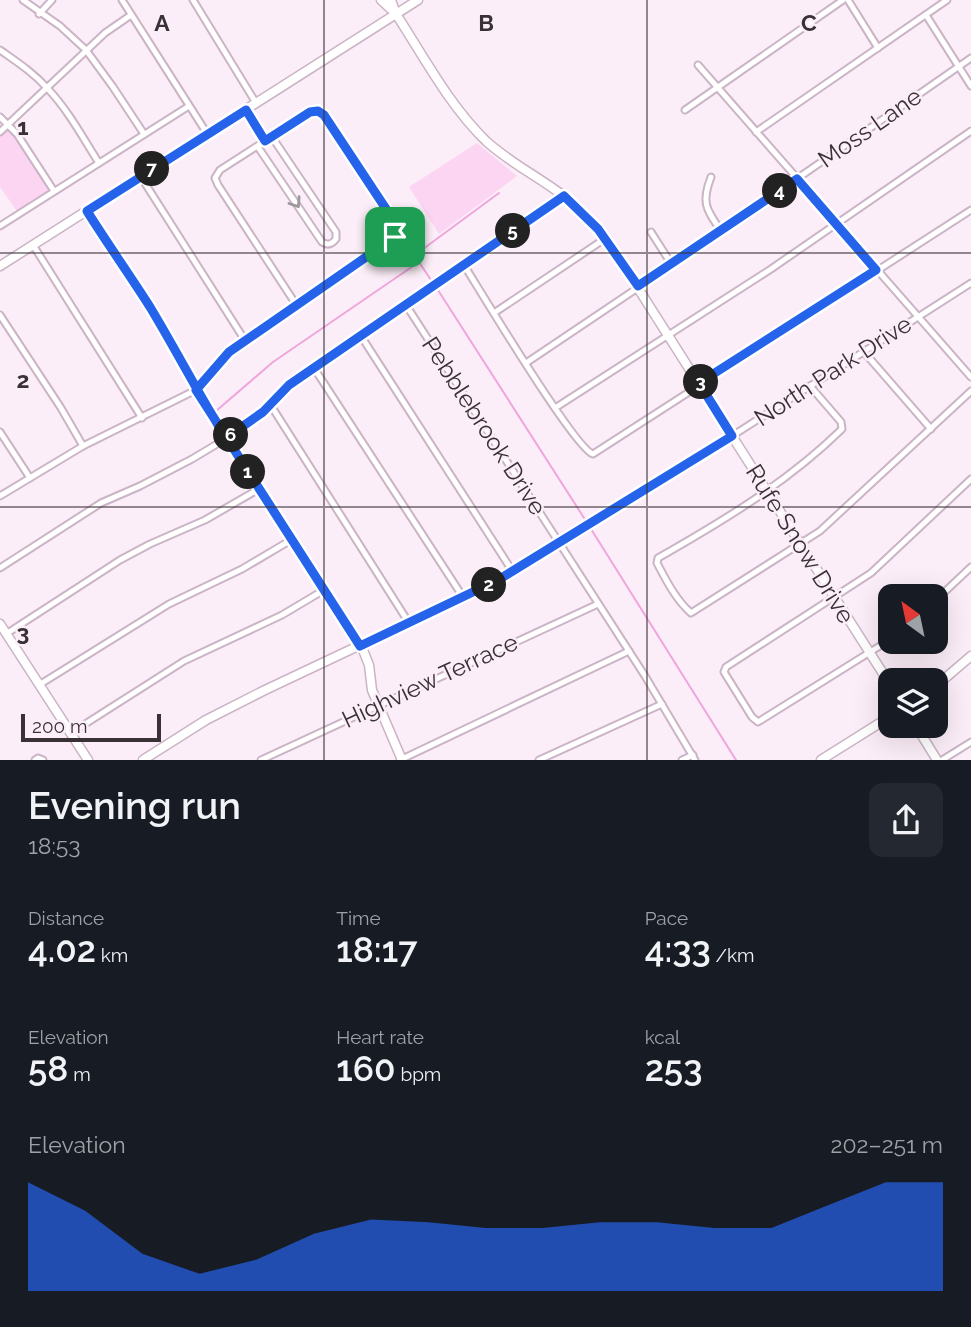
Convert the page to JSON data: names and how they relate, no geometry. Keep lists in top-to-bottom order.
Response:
{
  "streets": {
    "street": [
      "Moss Lane",
      "North Park Drive",
      "Pebblebrook Drive",
      "Rufe Snow Drive",
      "Highview Terrace"
    ]
  },
  "crossings": [
    ["Moss Lane", "Rufe Snow Drive"],
    ["North Park Drive", "Pebblebrook Drive"],
    ["North Park Drive", "Rufe Snow Drive"],
    ["Pebblebrook Drive", "Highview Terrace"]
  ],
  "scale_bar": "200 m",
  "north": "top left",
  "page": {
    "pins": [
      "7",
      "4",
      "5",
      "3",
      "6",
      "1",
      "2"
    ],
    "scale": "200 m",
    "heading": ["Evening run", "18:53"],
    "stats": [
      ["Distance", "4.02 km"],
      ["Time", "18:17"],
      ["Pace", "4:33 /km"],
      ["Elevation", "58 m"],
      ["Heart rate", "160 bpm"],
      ["kcal", "253"]
    ],
    "chart": ["Elevation", "202–251 m"]
  },
  "grid": {
    "columns": ["A", "B", "C"],
    "rows": ["1", "2", "3"]
  }
}
